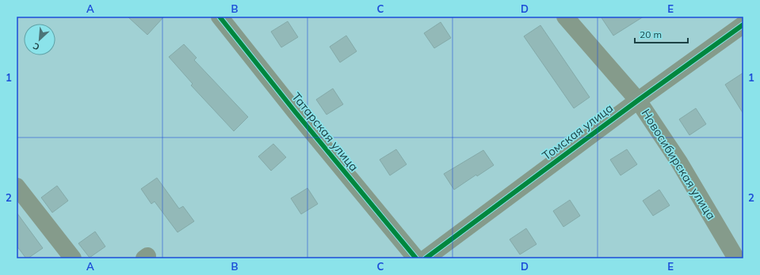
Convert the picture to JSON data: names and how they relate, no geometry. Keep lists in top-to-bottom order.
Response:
{
  "streets": {
    "street": ["Татарская улица", "Томская улица", "Новосибирская улица"]
  },
  "crossings": [
    ["Томская улица", "Новосибирская улица"]
  ],
  "scale_bar": "20 m",
  "north": "bottom left",
  "grid": {
    "columns": [
      "A",
      "B",
      "C",
      "D",
      "E"
    ],
    "rows": ["1", "2"]
  }
}
